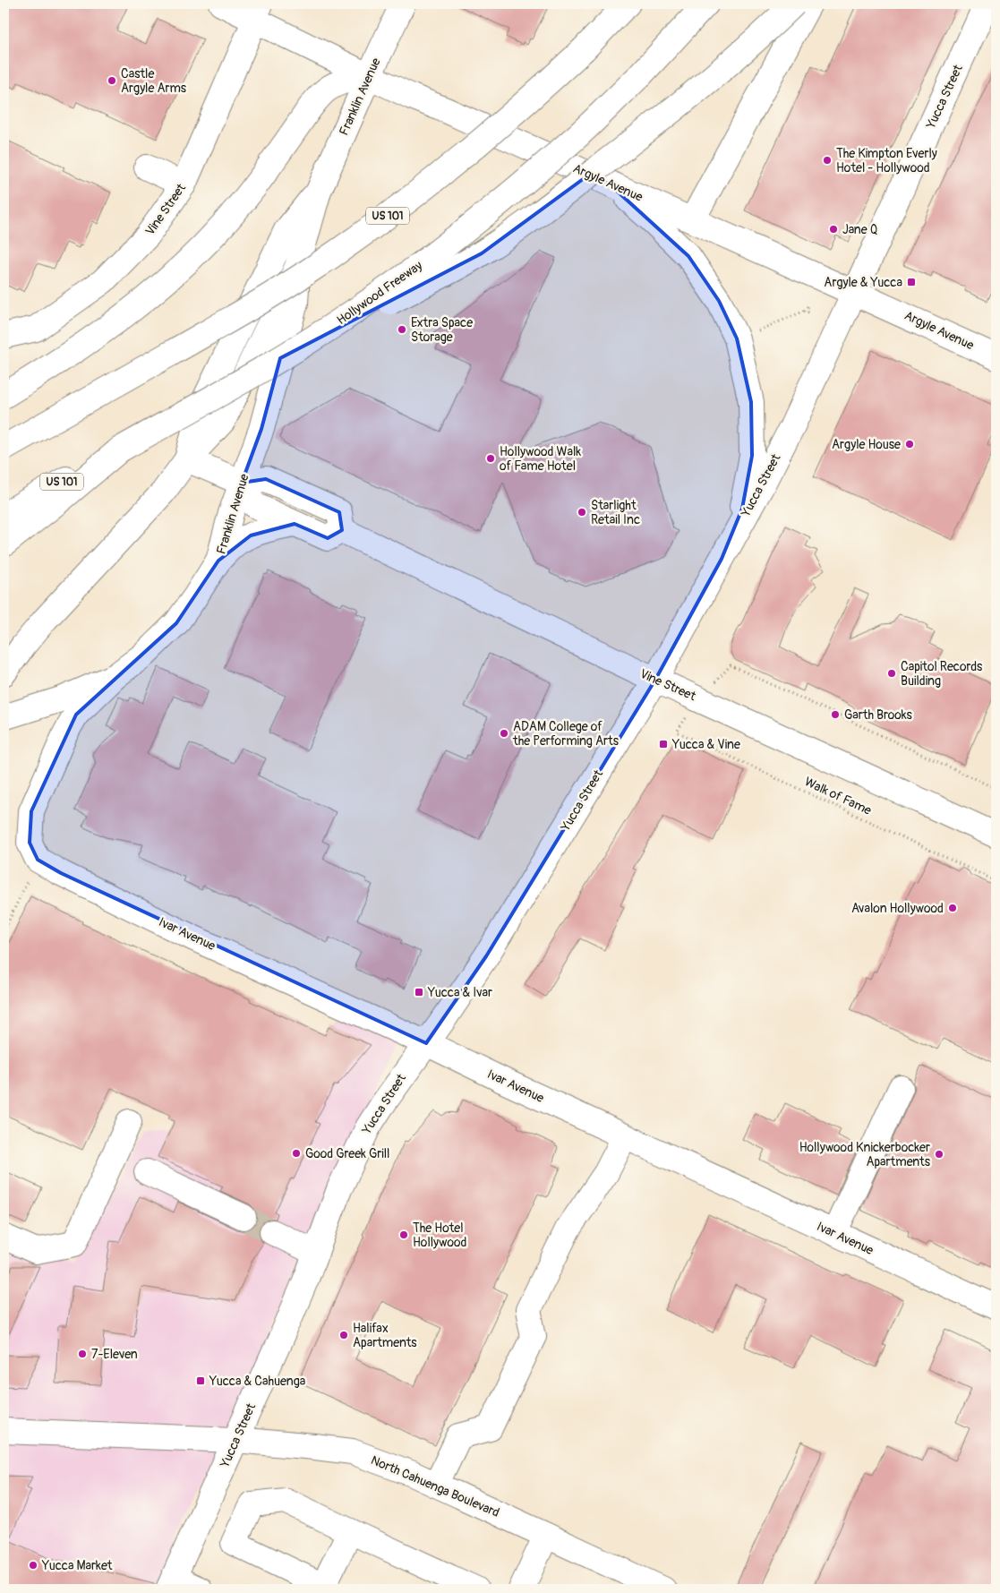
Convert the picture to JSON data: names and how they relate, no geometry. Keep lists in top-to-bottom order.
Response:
{
  "streets": {
    "main road": [
      "Franklin Avenue",
      "Yucca Street",
      "Argyle Avenue",
      "Vine Street",
      "US 101",
      "Hollywood Freeway",
      "Ivar Avenue",
      "North Cahuenga Boulevard"
    ],
    "path": ["Walk of Fame"]
  },
  "crossings": [
    ["Franklin Avenue", "Argyle Avenue"],
    ["Franklin Avenue", "Ivar Avenue"],
    ["Yucca Street", "Argyle Avenue"],
    ["Yucca Street", "Vine Street"],
    ["Yucca Street", "Ivar Avenue"],
    ["Yucca Street", "North Cahuenga Boulevard"],
    ["Argyle Avenue", "Vine Street"]
  ],
  "places": {
    "other": [
      "Castle Argyle Arms",
      "The Kimpton Everly Hotel - Hollywood",
      "Jane Q",
      "Extra Space Storage",
      "Argyle House",
      "Hollywood Walk of Fame Hotel",
      "Starlight Retail Inc",
      "Capitol Records Building",
      "Garth Brooks",
      "ADAM College of the Performing Arts",
      "Avalon Hollywood",
      "Good Greek Grill",
      "Hollywood Knickerbocker Apartments",
      "The Hotel Hollywood",
      "Halifax Apartments",
      "7-Eleven",
      "Yucca Market"
    ],
    "transit": [
      "Argyle & Yucca",
      "Yucca & Vine",
      "Yucca & Ivar",
      "Yucca & Cahuenga"
    ]
  }
}
